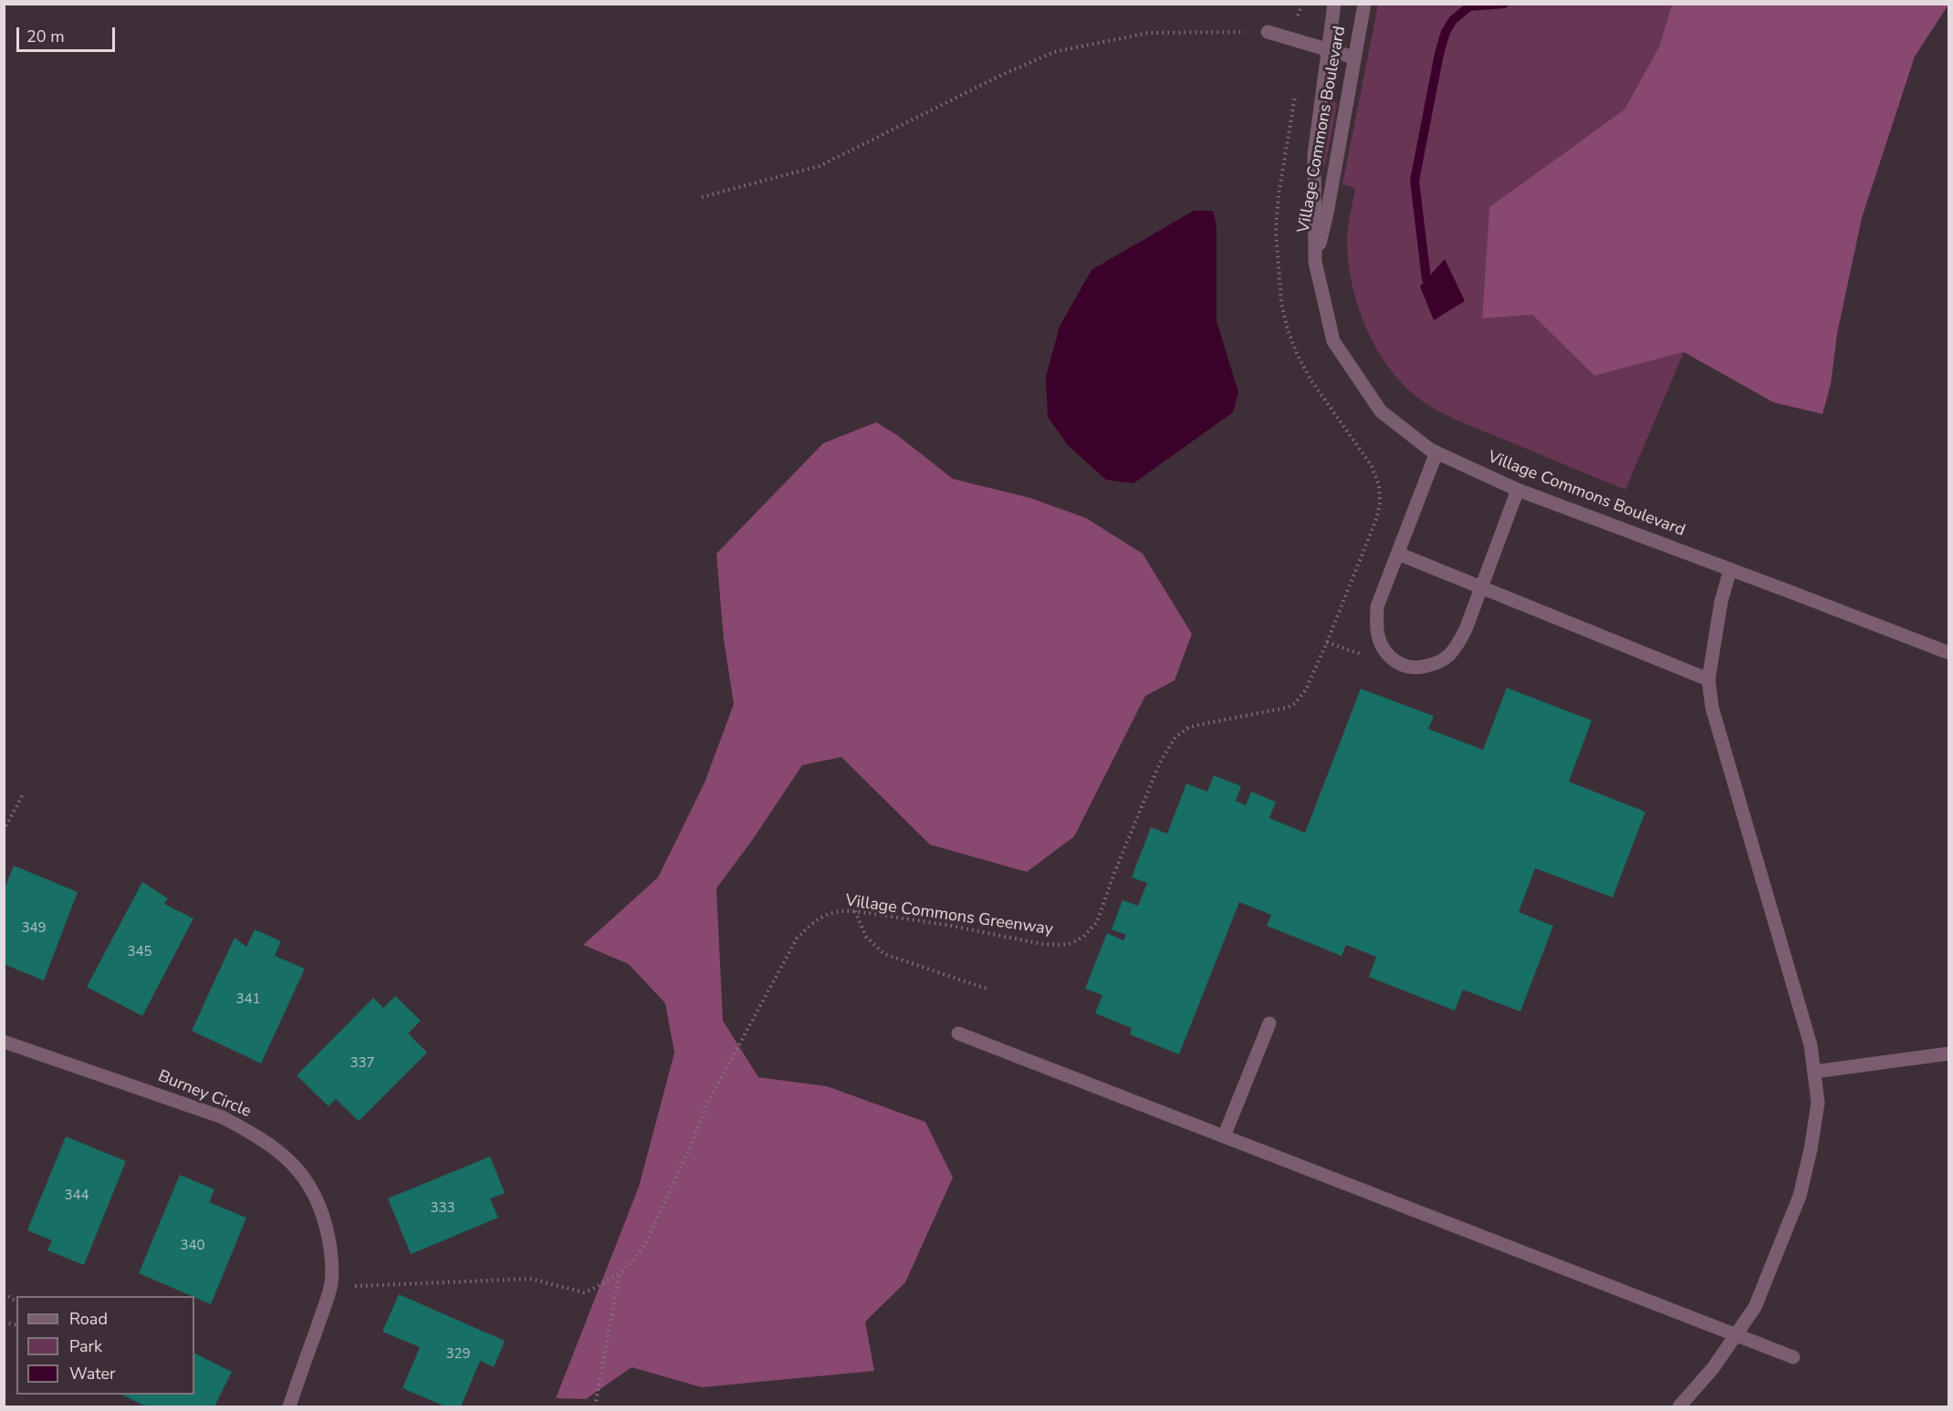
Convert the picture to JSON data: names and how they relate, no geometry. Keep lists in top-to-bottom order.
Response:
{
  "streets": {
    "street": ["Village Commons Boulevard", "Burney Circle"],
    "path": ["Village Commons Greenway"]
  },
  "crossings": [
    ["Village Commons Greenway", "Burney Circle"]
  ],
  "house_numbers": [
    "349",
    "345",
    "341",
    "337",
    "344",
    "333",
    "340",
    "329"
  ],
  "legend": ["Road", "Park", "Water"],
  "scale_bar": "20 m"
}
